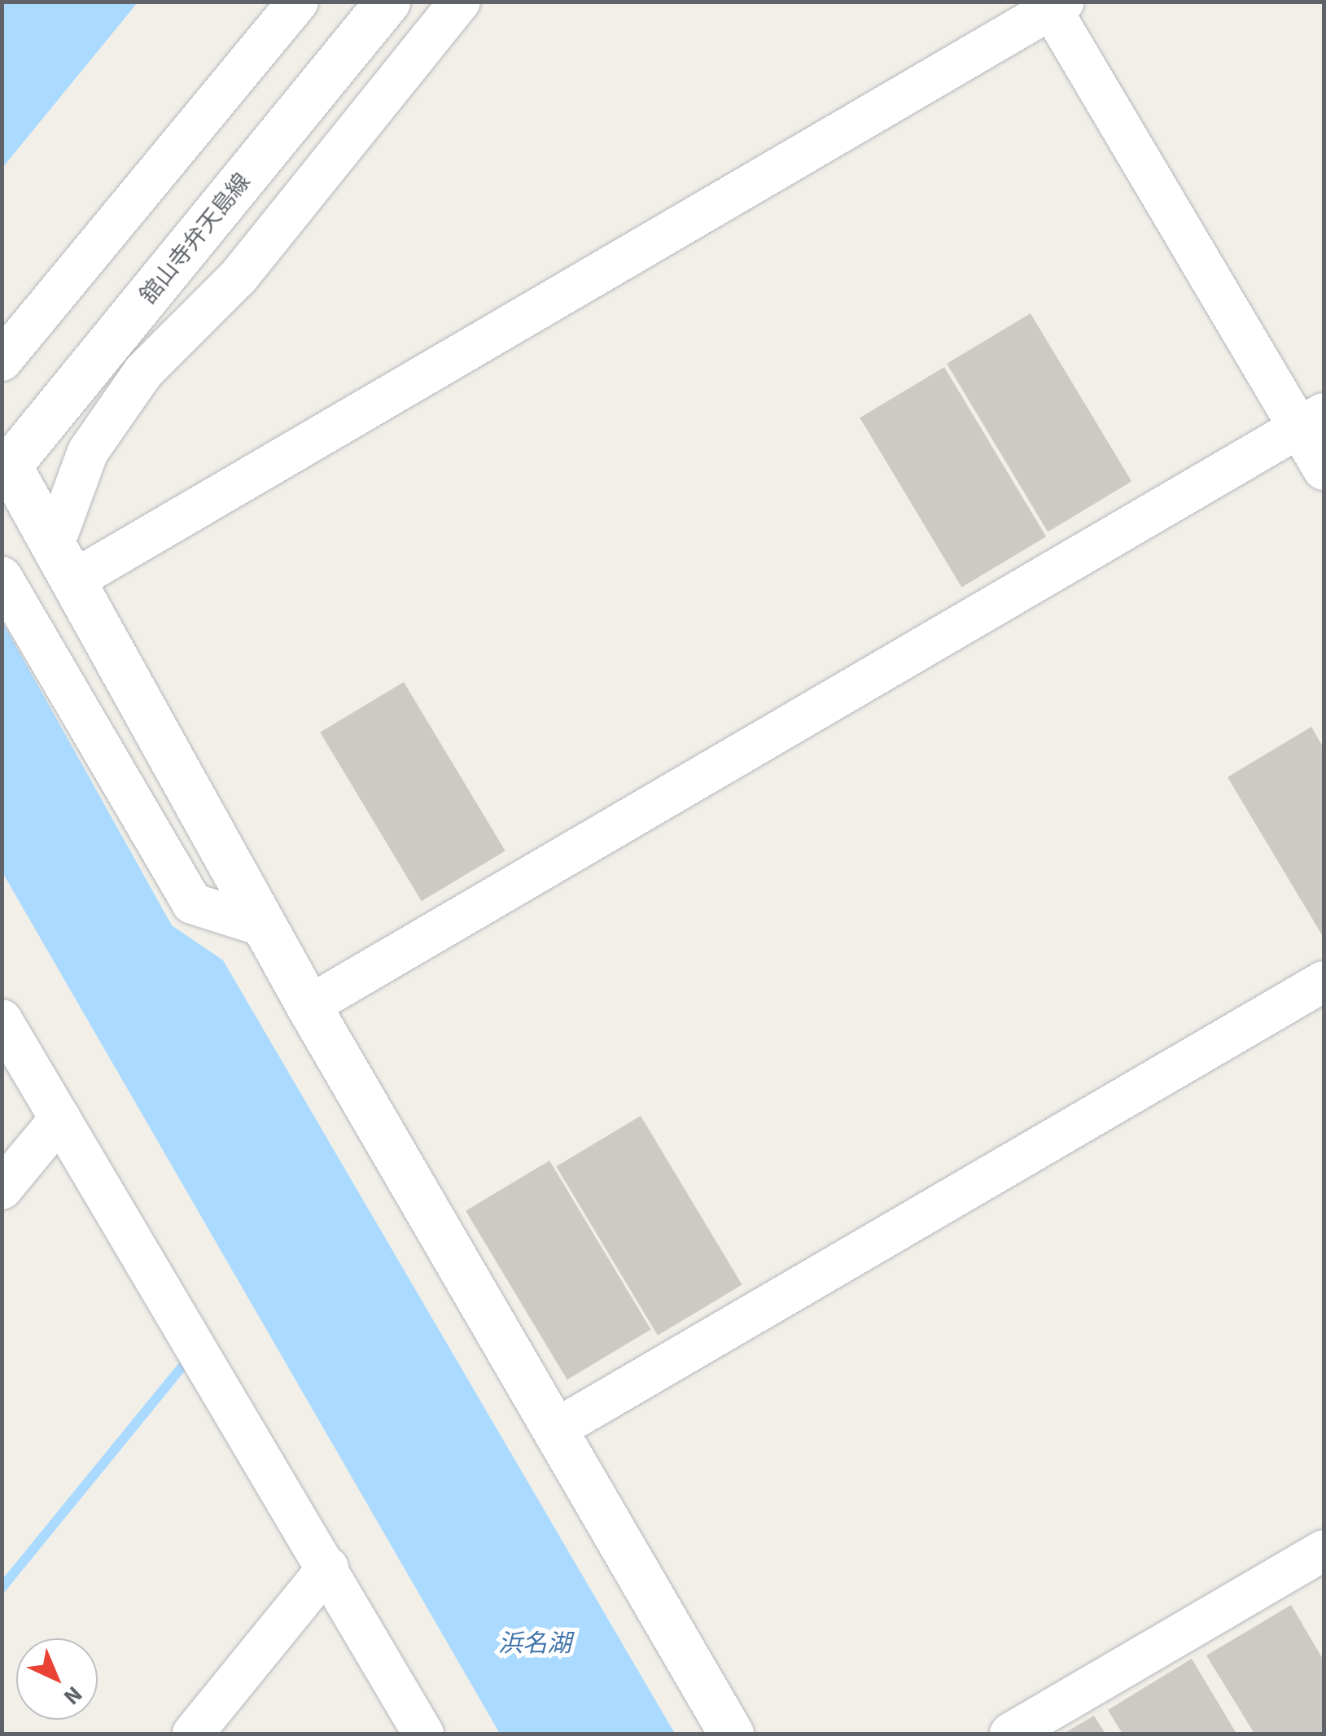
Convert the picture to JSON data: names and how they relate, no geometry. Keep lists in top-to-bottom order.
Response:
{
  "streets": {
    "street": ["舘山寺弁天島線"]
  },
  "water": ["浜名湖"],
  "north": "bottom right"
}
